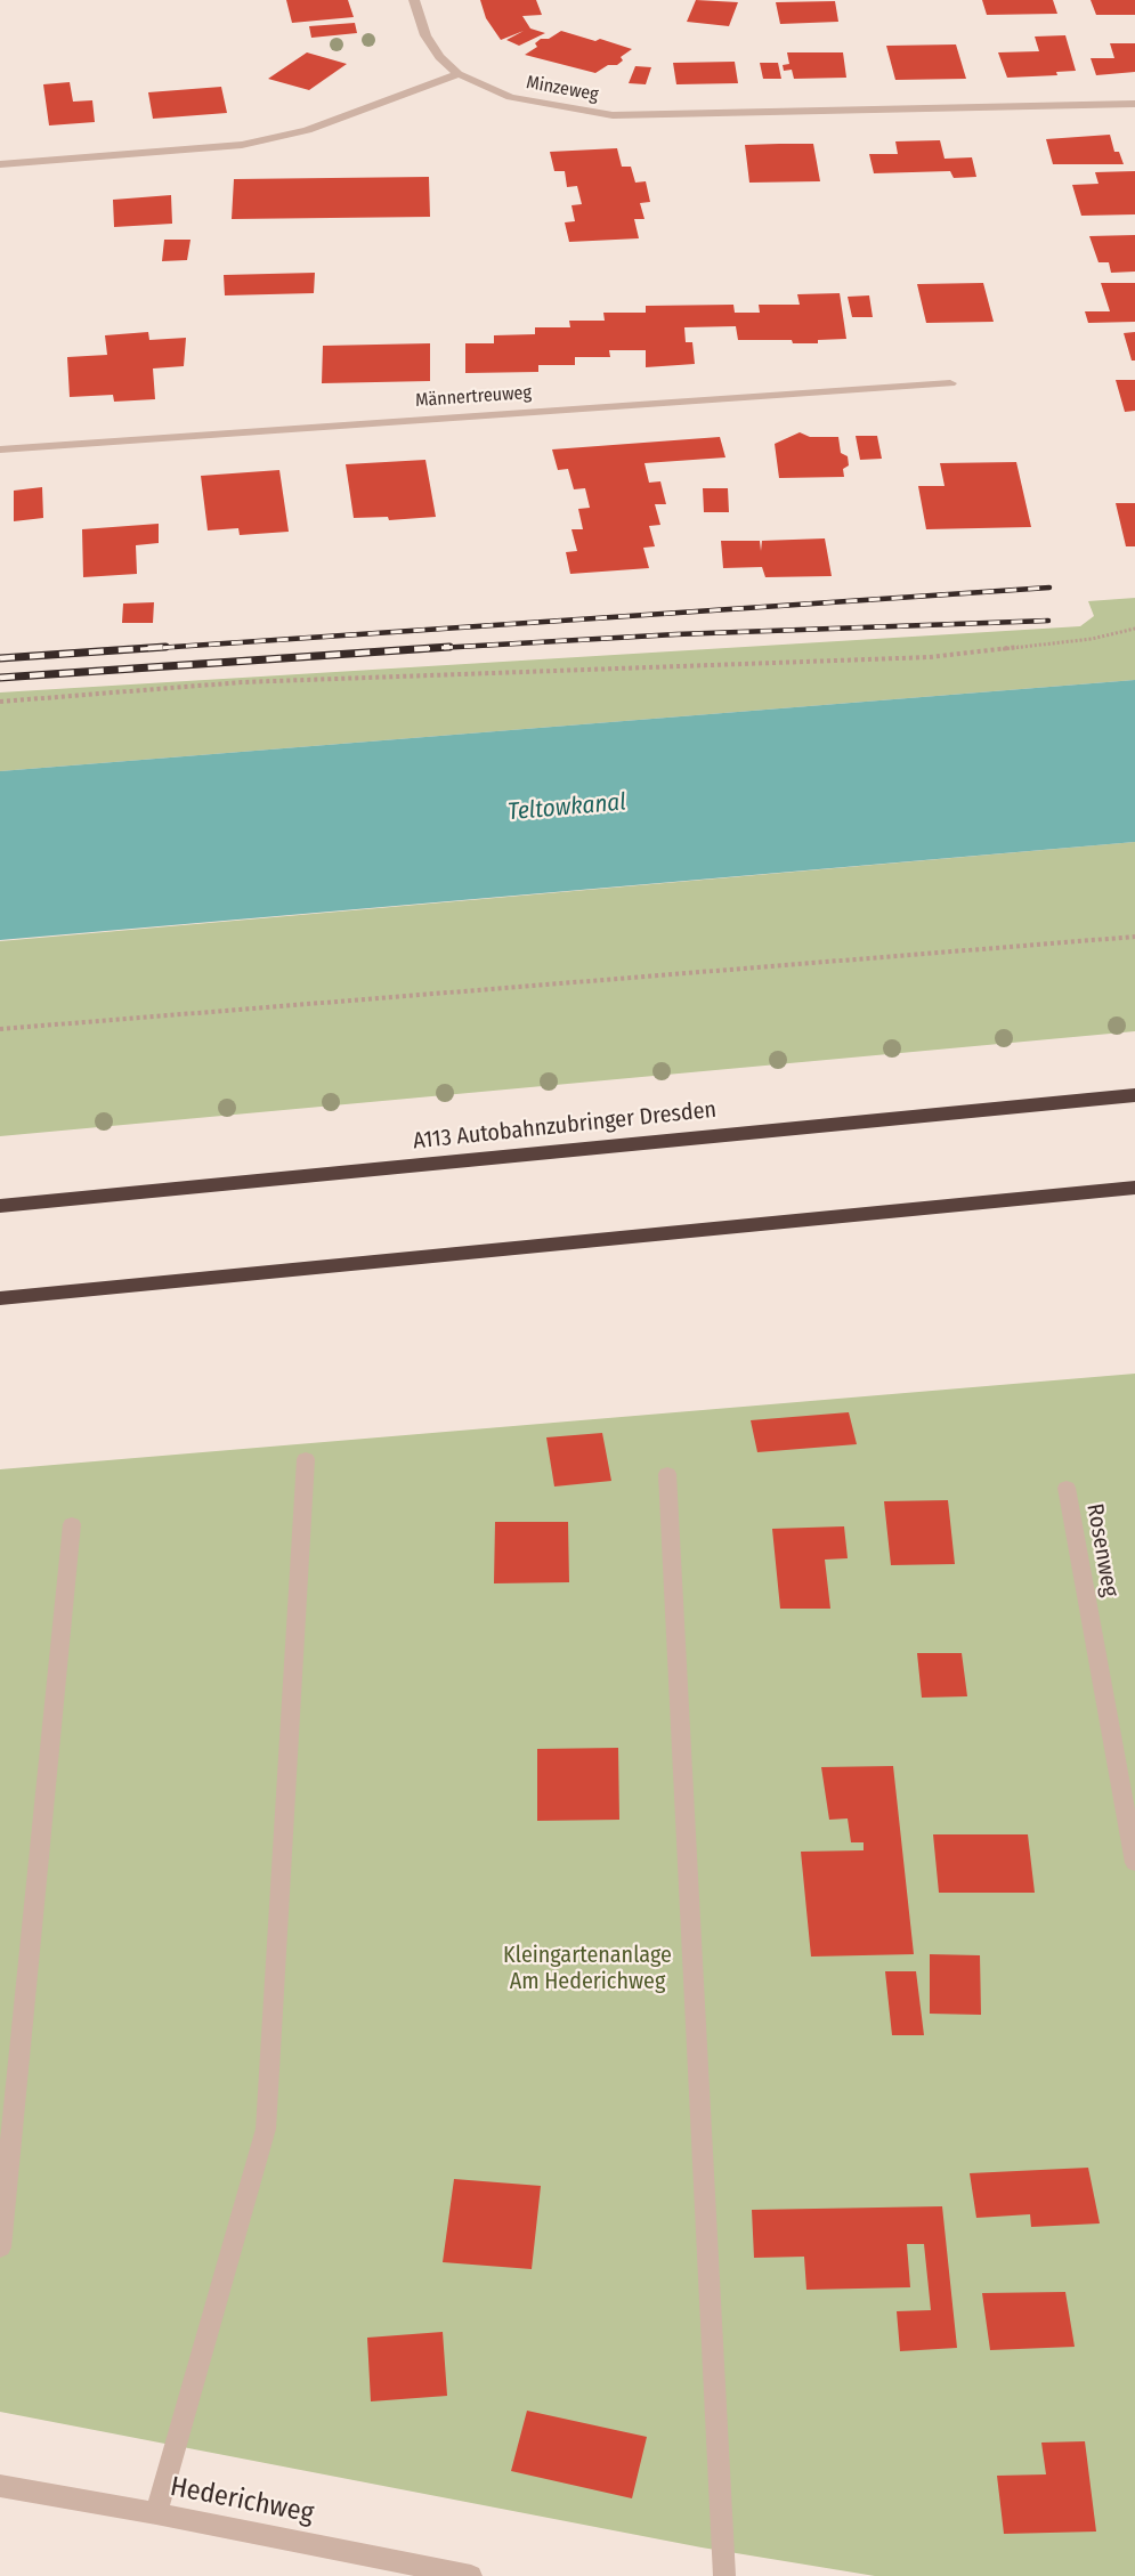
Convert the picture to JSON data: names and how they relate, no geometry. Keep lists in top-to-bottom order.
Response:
{
  "streets": {
    "highway": ["A113 Autobahnzubringer Dresden"],
    "street": [
      "Minzeweg",
      "Männertreuweg",
      "Rosenweg",
      "Hederichweg"
    ]
  },
  "water": ["Teltowkanal"],
  "parks": ["Kleingartenanlage Am Hederichweg"]
}
